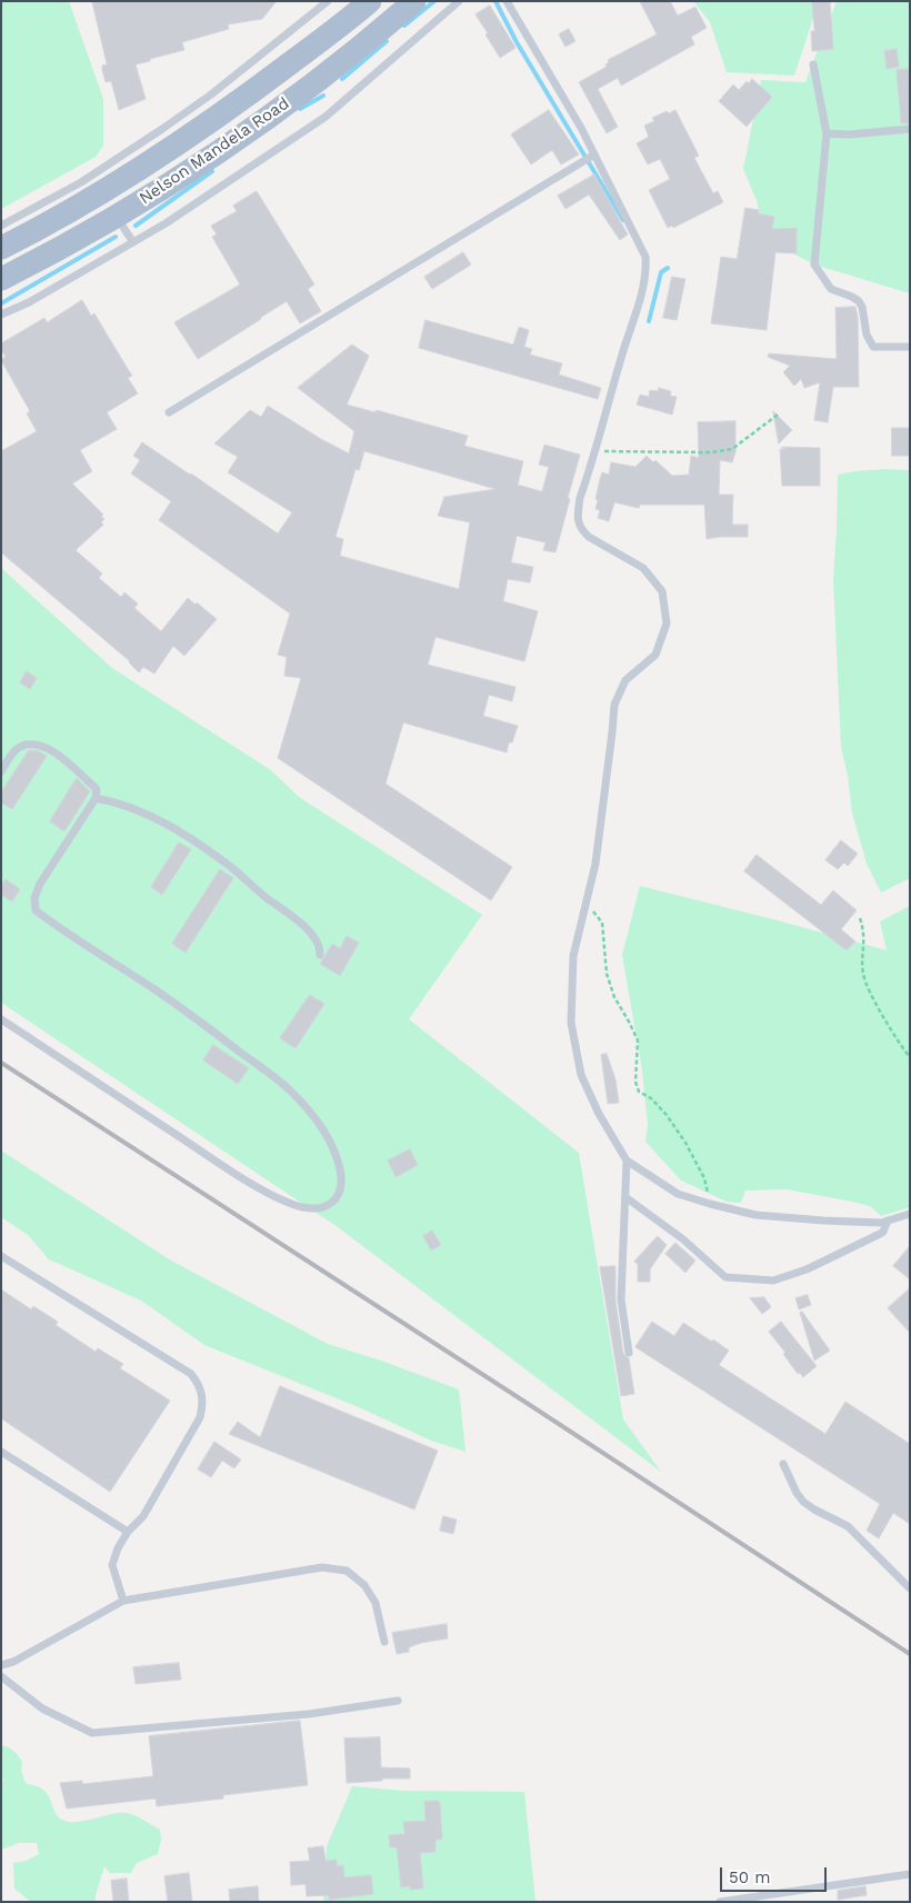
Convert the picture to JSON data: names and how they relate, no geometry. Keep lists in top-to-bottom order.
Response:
{
  "streets": {
    "main road": ["Nelson Mandela Road"]
  },
  "scale_bar": "50 m"
}
